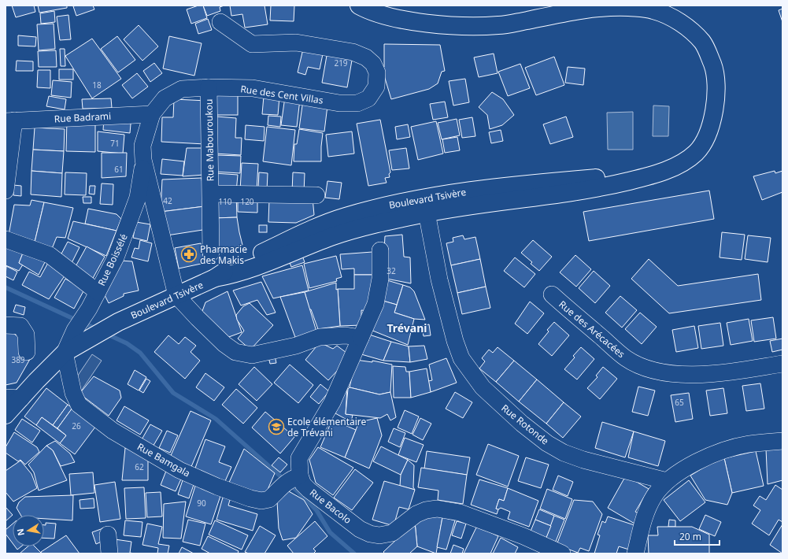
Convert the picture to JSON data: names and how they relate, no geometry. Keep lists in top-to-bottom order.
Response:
{
  "streets": {
    "main road": ["Boulevard Tsivère"],
    "street": [
      "Rue des Cent Villas",
      "Rue Badrami",
      "Rue Mabouroukou",
      "Rue Boissélé",
      "Rue des Arécacées",
      "Rue Rotonde",
      "Rue Bamgala",
      "Rue Bacolo"
    ]
  },
  "crossings": [
    ["Rue des Cent Villas", "Rue Badrami"],
    ["Rue des Cent Villas", "Rue Mabouroukou"],
    ["Rue des Cent Villas", "Boulevard Tsivère"],
    ["Rue des Cent Villas", "Rue Boissélé"],
    ["Boulevard Tsivère", "Rue Boissélé"],
    ["Boulevard Tsivère", "Rue Rotonde"],
    ["Rue Bamgala", "Rue Bacolo"]
  ],
  "districts": ["Trévani"],
  "places": {
    "pharmacy": ["Pharmacie des Makis"],
    "school or university": ["Ecole élémentaire de Trévani"]
  },
  "house_numbers": [
    "219",
    "18",
    "71",
    "61",
    "42",
    "110",
    "120",
    "32",
    "389",
    "65",
    "26",
    "62",
    "90"
  ],
  "scale_bar": "20 m",
  "north": "left"
}
